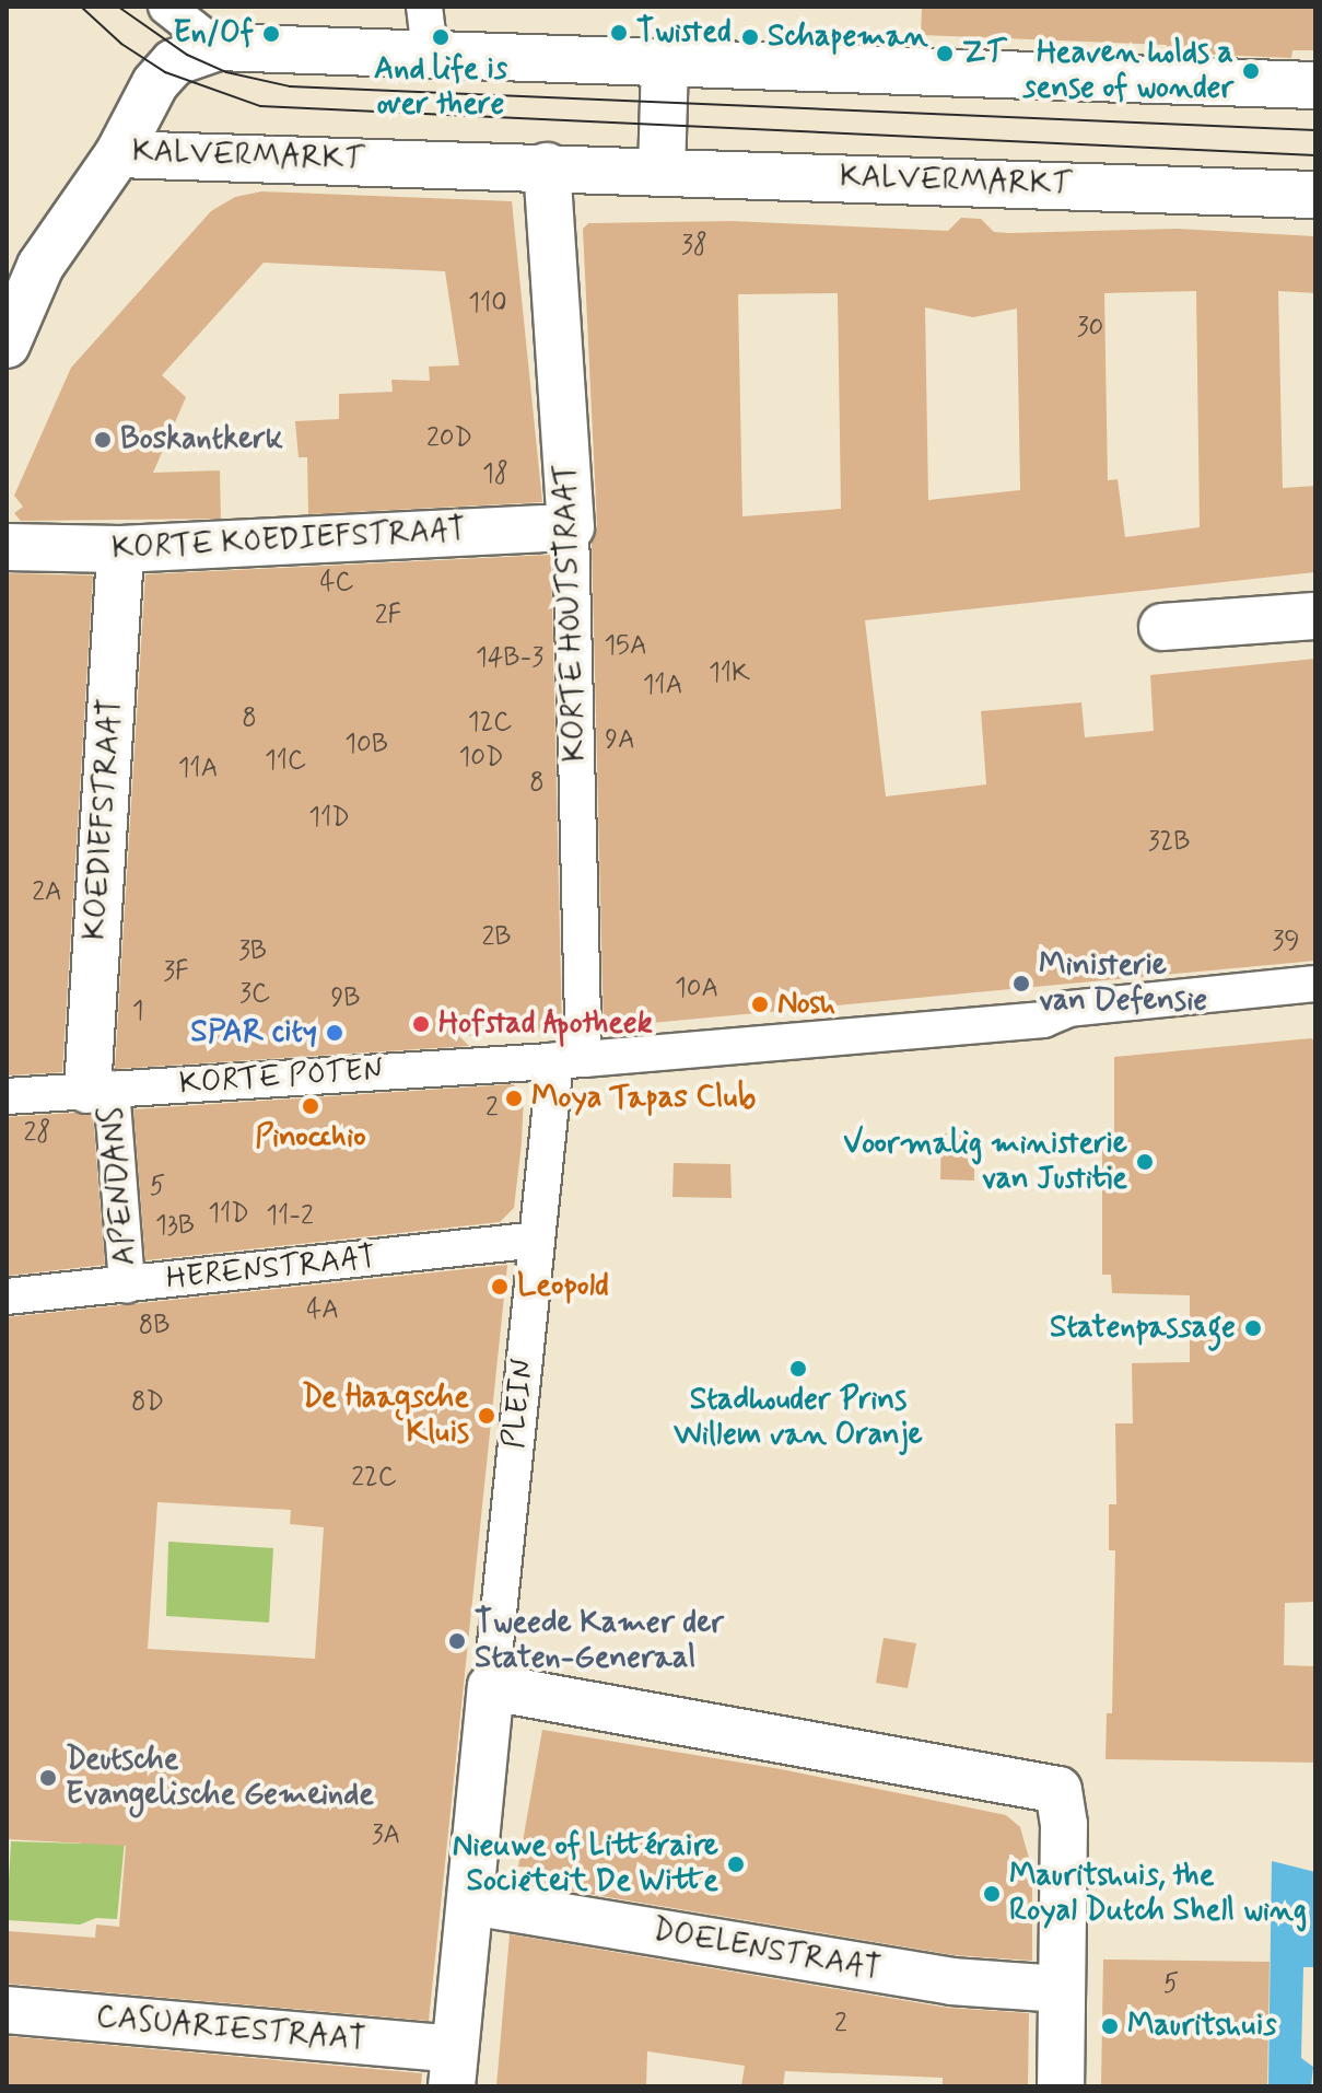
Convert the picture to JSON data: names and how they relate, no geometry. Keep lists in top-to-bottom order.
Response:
{
  "streets": {
    "street": [
      "KALVERMARKT",
      "KORTE KOEDIEFSTRAAT",
      "KORTE HOUTSTRAAT",
      "KOEDIEFSTRAAT",
      "KORTE POTEN",
      "APENDANS",
      "HERENSTRAAT",
      "PLEIN",
      "DOELENSTRAAT",
      "CASUARIESTRAAT"
    ]
  },
  "crossings": [
    ["KALVERMARKT", "KORTE HOUTSTRAAT"],
    ["KORTE KOEDIEFSTRAAT", "KORTE HOUTSTRAAT"],
    ["KORTE KOEDIEFSTRAAT", "KOEDIEFSTRAAT"],
    ["KORTE HOUTSTRAAT", "KORTE POTEN"],
    ["KORTE HOUTSTRAAT", "PLEIN"],
    ["KOEDIEFSTRAAT", "KORTE POTEN"],
    ["KOEDIEFSTRAAT", "APENDANS"],
    ["KORTE POTEN", "APENDANS"],
    ["KORTE POTEN", "PLEIN"],
    ["APENDANS", "HERENSTRAAT"],
    ["HERENSTRAAT", "PLEIN"]
  ],
  "places": [
    "Twisted",
    "En/Of",
    "And life is over there",
    "Schapeman",
    "ZT",
    "Heaven holds a sense of wonder",
    "Boskantkerk",
    "Ministerie van Defensie",
    "Nosh",
    "Hofstad Apotheek",
    "SPAR city",
    "Moya Tapas Club",
    "Pinocchio",
    "Voormalig ministerie van Justitie",
    "Leopold",
    "Statenpassage",
    "Stadhouder Prins Willem van Oranje",
    "De Haagsche Kluis",
    "Tweede Kamer der Staten-Generaal",
    "Deutsche Evangelische Gemeinde",
    "Nieuwe of Littéraire Sociëteit De Witte",
    "Mauritshuis, the Royal Dutch Shell wing",
    "Mauritshuis"
  ],
  "house_numbers": [
    "38",
    "110",
    "30",
    "20D",
    "18",
    "4C",
    "2F",
    "15A",
    "14B-3",
    "11K",
    "11A",
    "8",
    "12C",
    "9A",
    "10B",
    "10D",
    "11C",
    "11A",
    "8",
    "11D",
    "32B",
    "2A",
    "2B",
    "39",
    "3B",
    "3F",
    "10A",
    "3C",
    "9B",
    "1",
    "2",
    "28",
    "5",
    "11D",
    "11-2",
    "13B",
    "4A",
    "8B",
    "8D",
    "22C",
    "3A",
    "5",
    "2"
  ]
}
